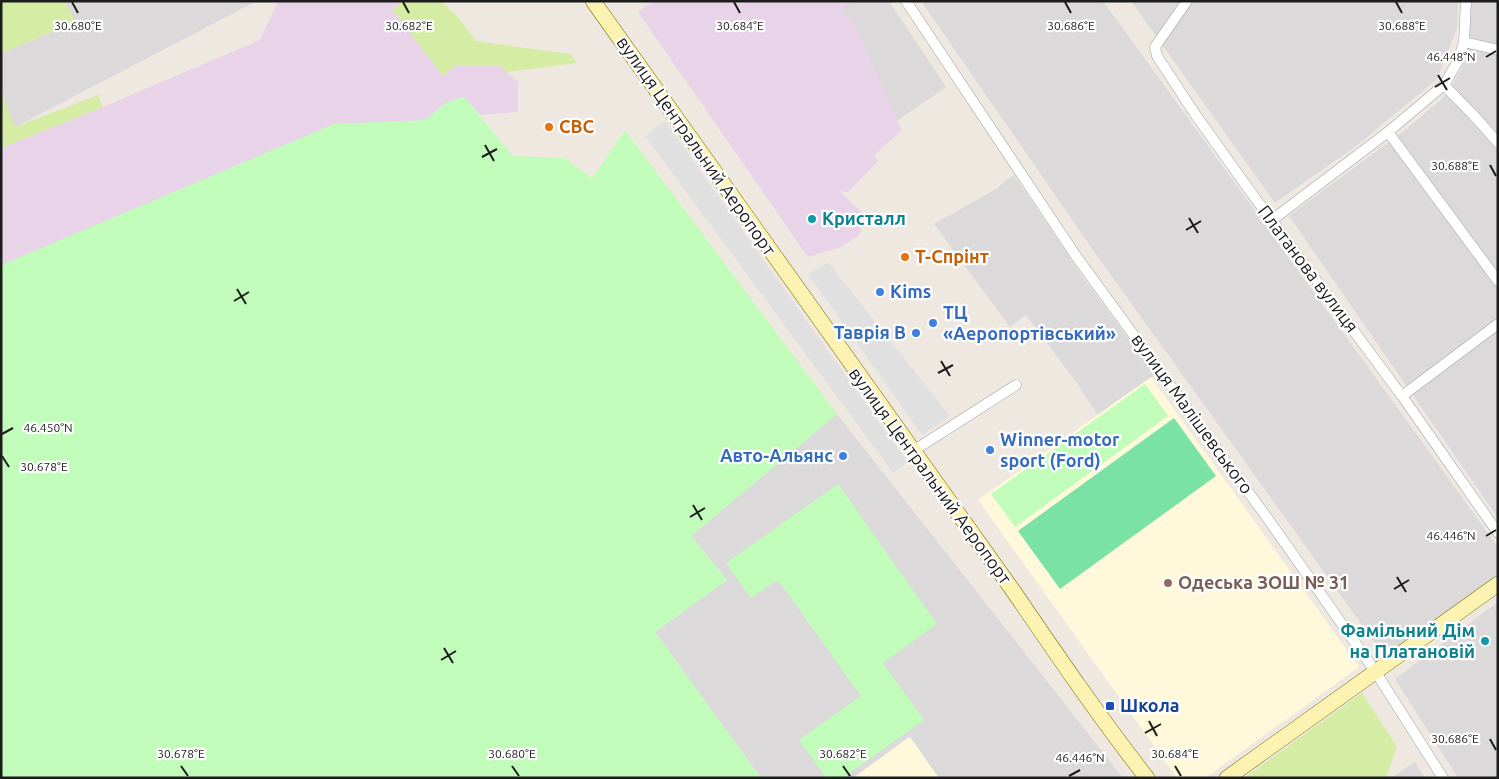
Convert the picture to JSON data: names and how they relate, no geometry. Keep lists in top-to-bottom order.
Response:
{
  "streets": {
    "street": ["вулиця Центральний Аеропорт", "Платанова вулиця", "вулиця Малішевського"]
  },
  "places": {
    "other": [
      "СВС",
      "Кристалл",
      "Т-Спрінт",
      "Kims",
      "ТЦ «Аеропортівський»",
      "Таврія В",
      "Winner-motor sport (Ford)",
      "Авто-Альянс",
      "Одеська ЗОШ № 31",
      "Фамільний Дім на Платановій"
    ],
    "transit": ["Школа"]
  },
  "coordinates": [
    "30.686°E",
    "30.688°E",
    "30.680°E",
    "30.682°E",
    "30.684°E",
    "46.448°N",
    "46.450°N",
    "30.678°E",
    "46.446°N"
  ]
}
